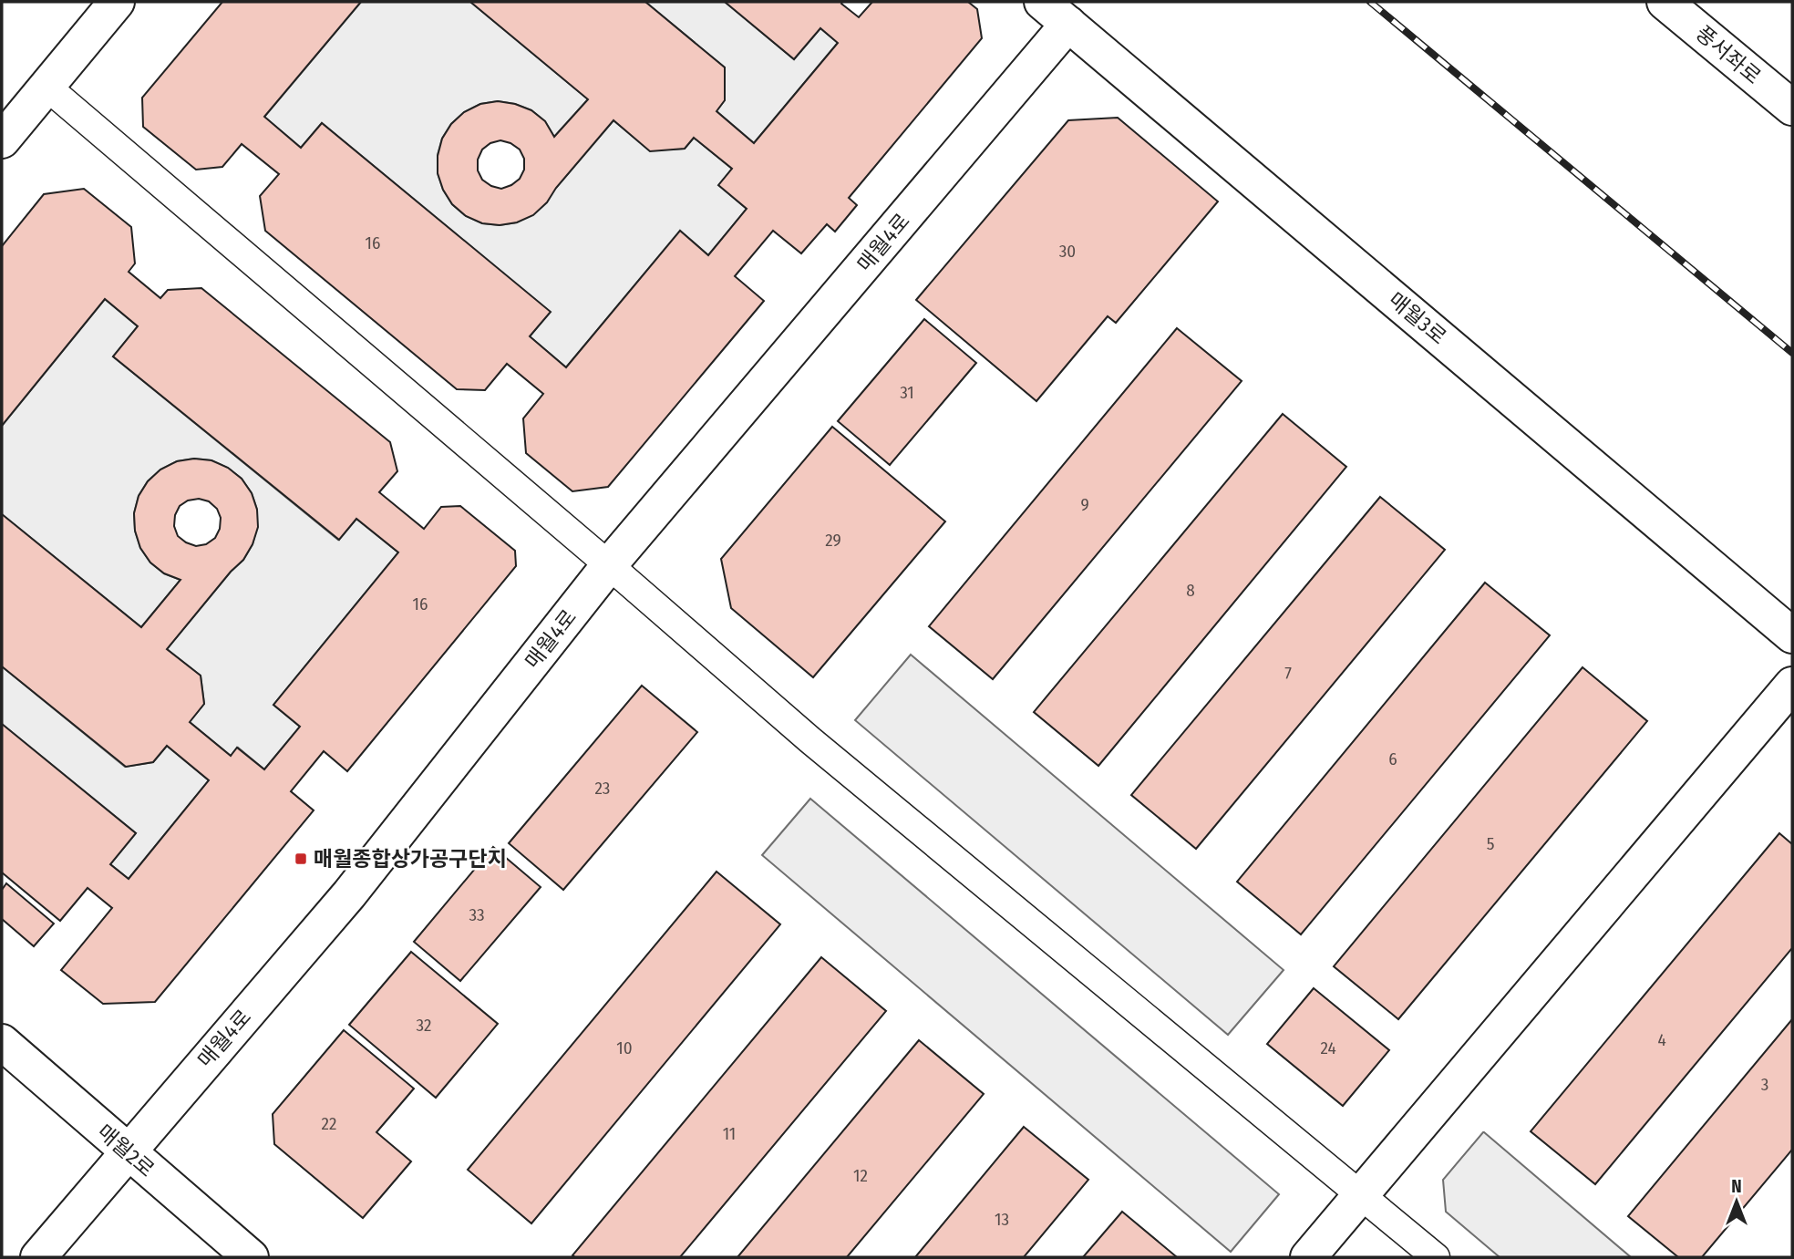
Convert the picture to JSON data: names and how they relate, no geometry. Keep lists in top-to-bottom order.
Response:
{
  "streets": {
    "street": [
      "풍서좌로",
      "매월4로",
      "매월3로",
      "매월2로"
    ]
  },
  "crossings": [
    ["매월4로", "매월3로"],
    ["매월4로", "매월2로"]
  ],
  "places": {
    "transit": ["매월종합상가공구단지"]
  },
  "house_numbers": [
    "16",
    "30",
    "31",
    "9",
    "29",
    "8",
    "16",
    "7",
    "6",
    "23",
    "5",
    "33",
    "32",
    "4",
    "10",
    "24",
    "3",
    "22",
    "11",
    "12",
    "13"
  ],
  "north": "top"
}
